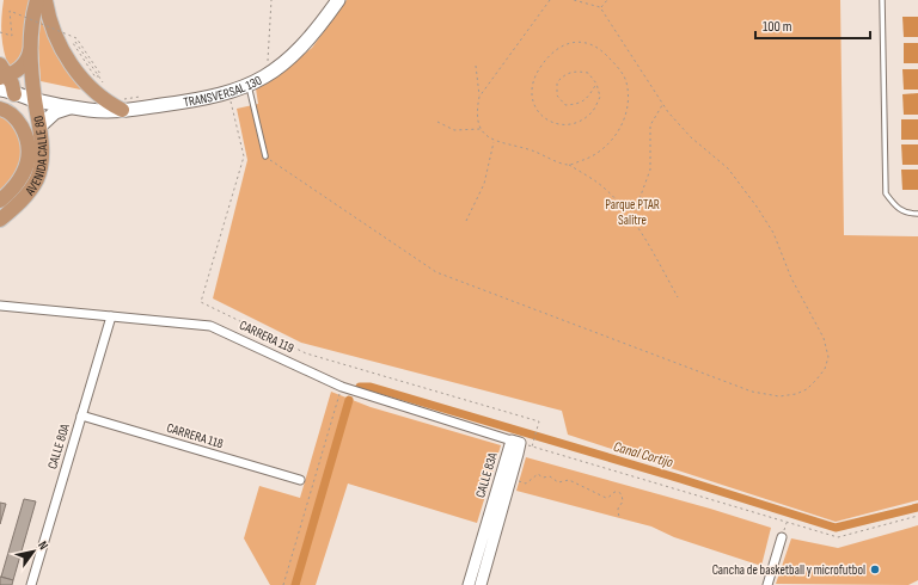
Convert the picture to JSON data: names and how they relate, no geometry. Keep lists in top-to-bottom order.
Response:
{
  "streets": {
    "highway": ["AVENIDA CALLE 80"],
    "main road": ["TRANSVERSAL 130"],
    "street": [
      "CARRERA 119",
      "CARRERA 118",
      "CALLE 80A",
      "CALLE 83A"
    ]
  },
  "crossings": [
    ["TRANSVERSAL 130", "AVENIDA CALLE 80"],
    ["CARRERA 119", "CALLE 80A"],
    ["CARRERA 119", "CALLE 83A"],
    ["CARRERA 118", "CALLE 80A"]
  ],
  "water": ["Canal Cortijo"],
  "parks": ["Parque PTAR Salitre"],
  "places": ["Cancha de basketball y microfutbol"],
  "scale_bar": "100 m",
  "north": "top right"
}
